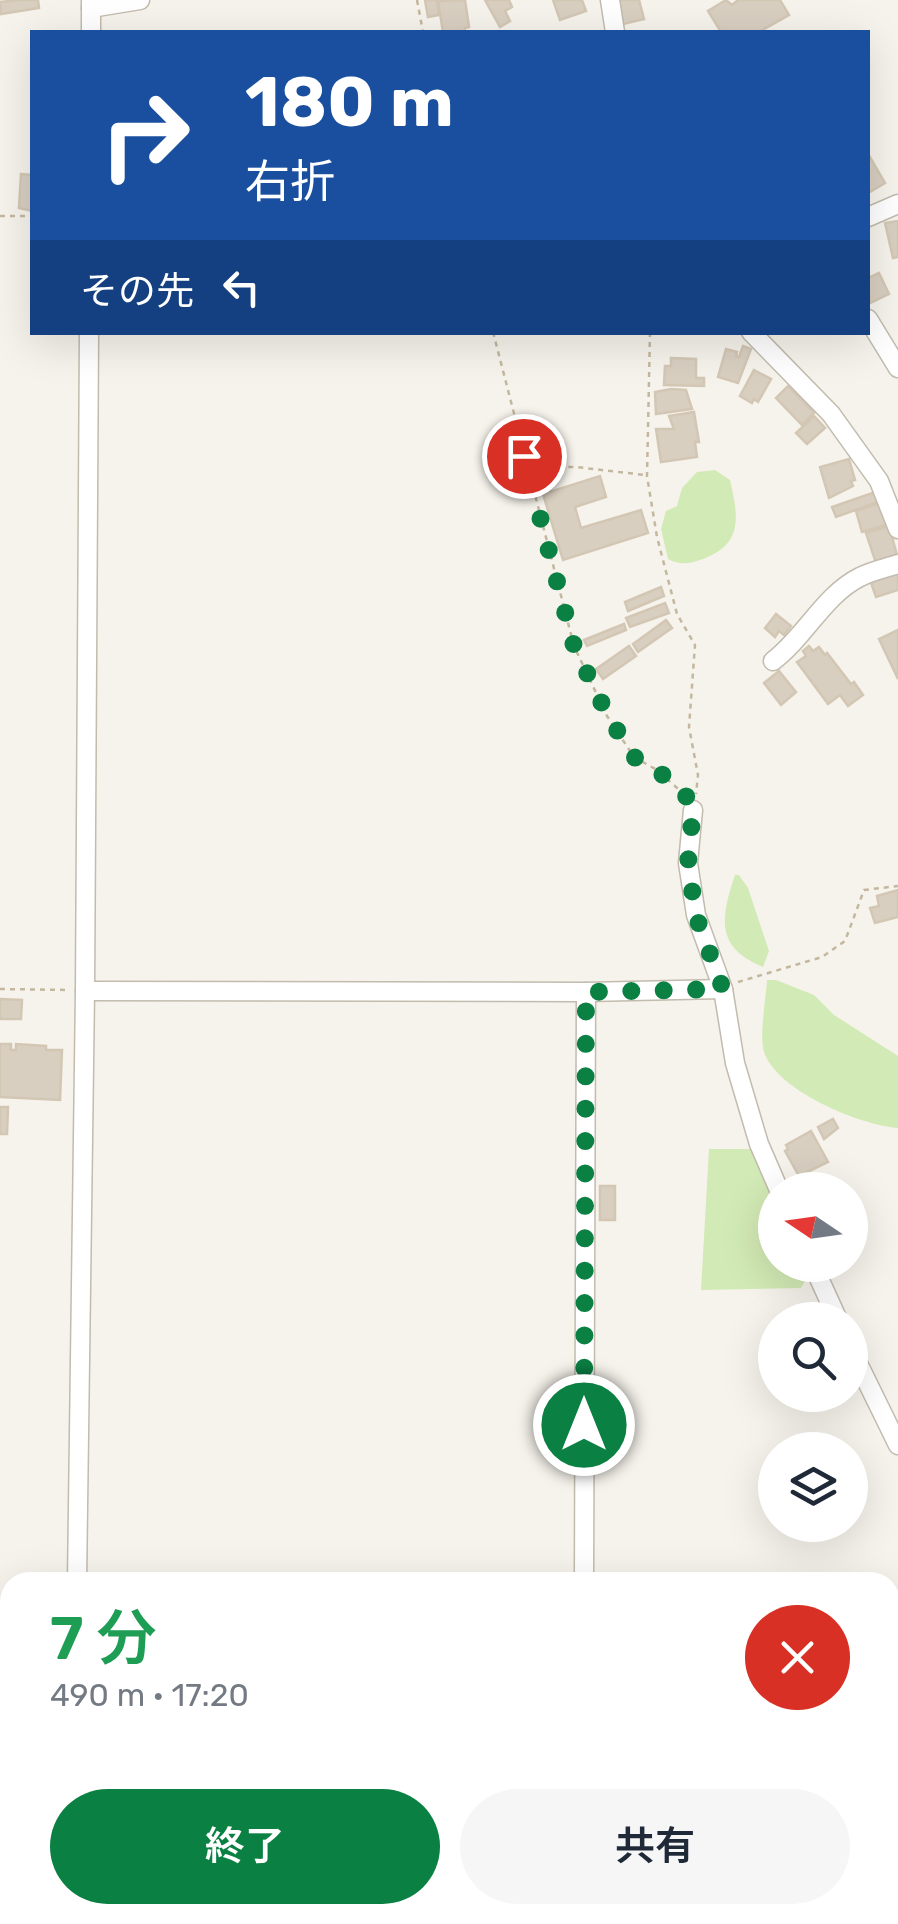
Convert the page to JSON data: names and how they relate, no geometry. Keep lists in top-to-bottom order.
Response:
{
  "north": "left",
  "page": {
    "turn": ["180 m", "右折"],
    "then": "その先",
    "heading": ["7 分", "490 m · 17:20"],
    "buttons": ["終了", "共有"]
  }
}
